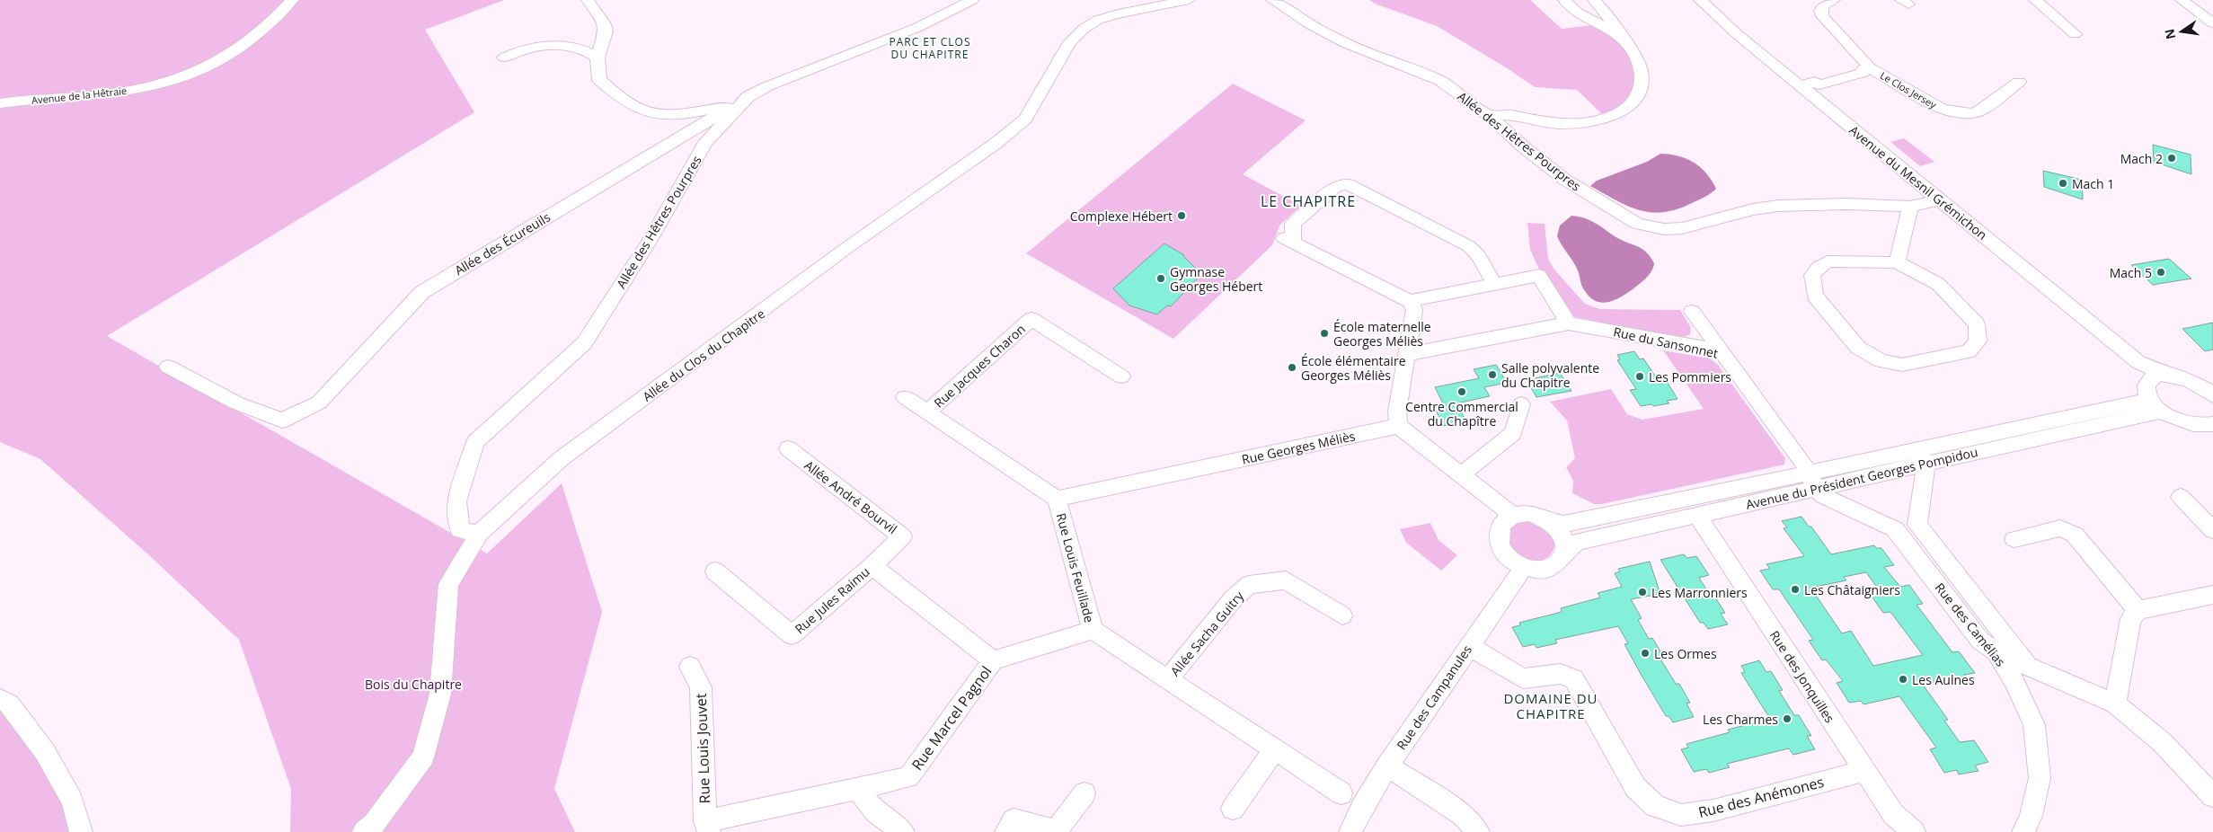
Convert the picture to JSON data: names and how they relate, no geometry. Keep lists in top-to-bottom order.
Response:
{
  "streets": {
    "street": [
      "Le Clos Jersey",
      "Avenue de la Hêtraie",
      "Allée des Hêtres Pourpres",
      "Avenue du Mesnil Grémichon",
      "Allée des Écureuils",
      "Rue du Sansonnet",
      "Allée du Clos du Chapitre",
      "Rue Jacques Charon",
      "Rue Georges Méliès",
      "Avenue du Président Georges Pompidou",
      "Allée André Bourvil",
      "Rue Louis Feuillade",
      "Rue Jules Raimu",
      "Rue des Camélias",
      "Allée Sacha Guitry",
      "Rue des Jonquilles",
      "Rue des Campanules",
      "Rue Marcel Pagnol",
      "Rue Louis Jouvet",
      "Rue des Anémones"
    ]
  },
  "crossings": [
    ["Le Clos Jersey", "Avenue du Mesnil Grémichon"],
    ["Allée des Hêtres Pourpres", "Avenue du Mesnil Grémichon"],
    ["Allée des Hêtres Pourpres", "Allée des Écureuils"],
    ["Allée des Hêtres Pourpres", "Allée du Clos du Chapitre"],
    ["Rue du Sansonnet", "Avenue du Président Georges Pompidou"],
    ["Rue du Sansonnet", "Rue des Camélias"],
    ["Rue Jacques Charon", "Rue Louis Feuillade"],
    ["Rue Georges Méliès", "Rue Louis Feuillade"],
    ["Avenue du Président Georges Pompidou", "Rue des Camélias"],
    ["Avenue du Président Georges Pompidou", "Rue des Jonquilles"],
    ["Avenue du Président Georges Pompidou", "Rue des Campanules"],
    ["Allée André Bourvil", "Rue Jules Raimu"],
    ["Rue Louis Feuillade", "Allée Sacha Guitry"],
    ["Rue Louis Feuillade", "Rue Marcel Pagnol"],
    ["Rue Jules Raimu", "Rue Marcel Pagnol"],
    ["Rue des Jonquilles", "Rue des Anémones"],
    ["Rue des Campanules", "Rue des Anémones"],
    ["Rue Marcel Pagnol", "Rue Louis Jouvet"]
  ],
  "districts": ["PARC ET CLOS DU CHAPITRE", "LE CHAPITRE", "DOMAINE DU CHAPITRE"],
  "parks": ["Bois du Chapitre"],
  "places": [
    "Mach 2",
    "Mach 1",
    "Complexe Hébert",
    "Mach 5",
    "Gymnase Georges Hébert",
    "École maternelle Georges Méliès",
    "École élémentaire Georges Méliès",
    "Salle polyvalente du Chapitre",
    "Les Pommiers",
    "Centre Commercial du Chapître",
    "Les Châtaigniers",
    "Les Marronniers",
    "Les Ormes",
    "Les Aulnes",
    "Les Charmes"
  ],
  "north": "left"
}
